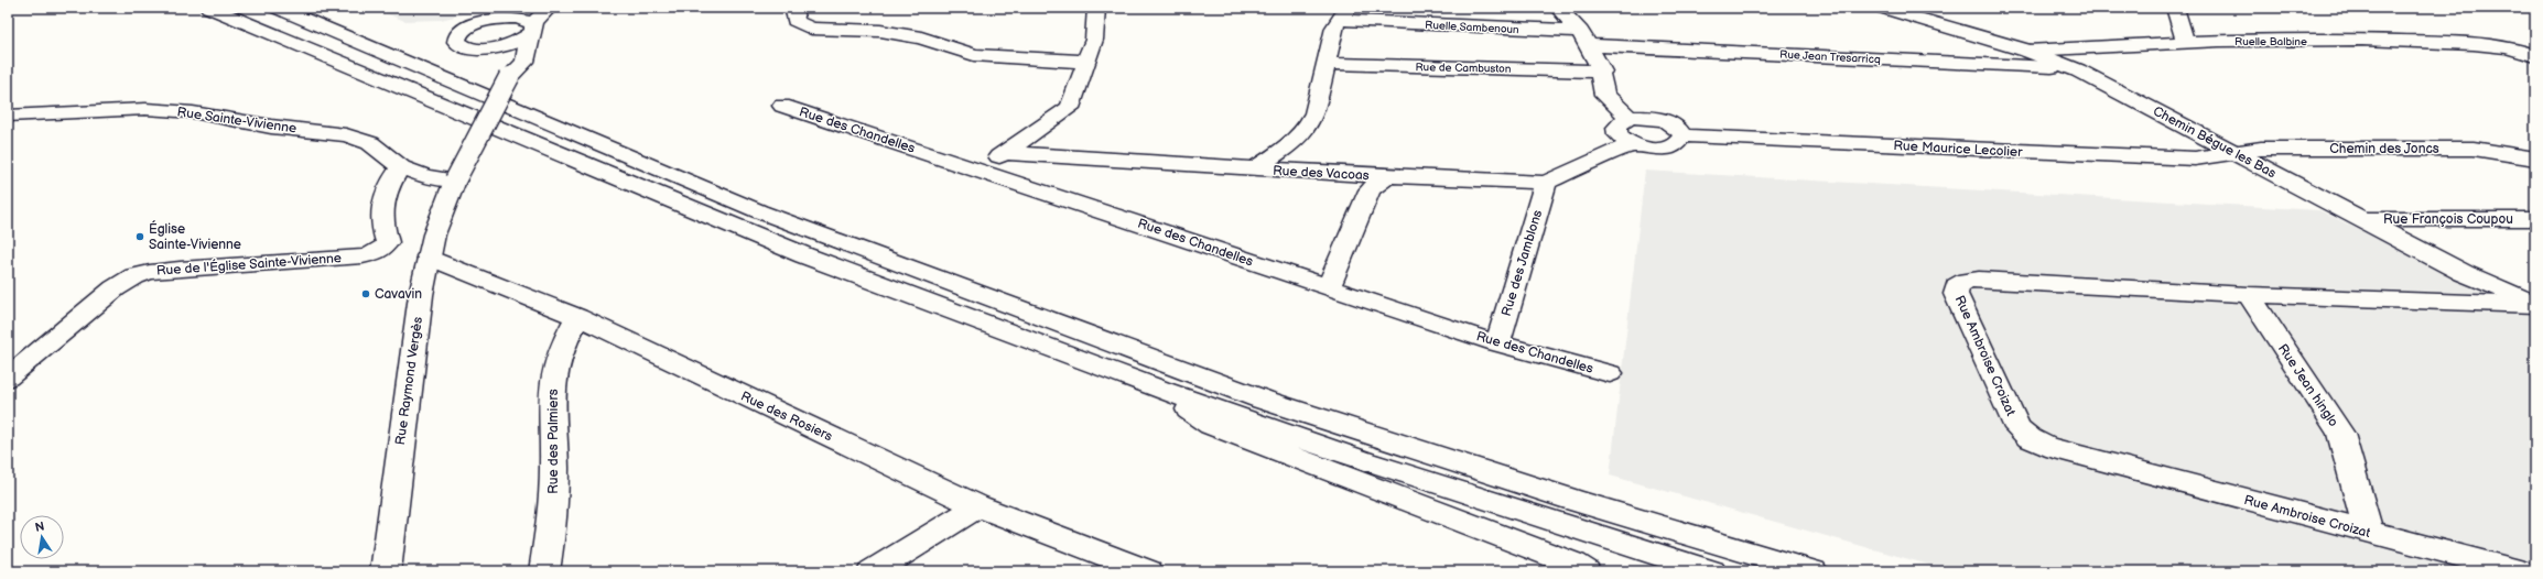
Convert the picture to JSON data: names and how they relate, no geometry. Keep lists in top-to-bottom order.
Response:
{
  "streets": {
    "main road": [
      "Ruelle Sambenoun",
      "Ruelle Balbine",
      "Rue Jean Tresarricq",
      "Rue de Cambuston",
      "Rue Sainte-Vivienne",
      "Rue des Chandelles",
      "Chemin Bégue les Bas",
      "Rue Maurice Lecolier",
      "Chemin des Joncs",
      "Rue des Vacoas",
      "Rue François Coupou",
      "Rue des Jamblons",
      "Rue de l'Église Sainte-Vivienne",
      "Rue Ambroise Croizat",
      "Rue Raymond Vergès",
      "Rue Jean hinglo",
      "Rue des Rosiers",
      "Rue des Palmiers"
    ]
  },
  "crossings": [
    ["Ruelle Sambenoun", "Rue Jean Tresarricq"],
    ["Ruelle Balbine", "Chemin Bégue les Bas"],
    ["Rue Jean Tresarricq", "Chemin Bégue les Bas"],
    ["Rue Sainte-Vivienne", "Rue de l'Église Sainte-Vivienne"],
    ["Rue Sainte-Vivienne", "Rue Raymond Vergès"],
    ["Rue des Chandelles", "Rue des Jamblons"],
    ["Chemin Bégue les Bas", "Rue Maurice Lecolier"],
    ["Chemin Bégue les Bas", "Chemin des Joncs"],
    ["Chemin Bégue les Bas", "Rue François Coupou"],
    ["Chemin Bégue les Bas", "Rue Ambroise Croizat"],
    ["Rue Maurice Lecolier", "Chemin des Joncs"],
    ["Rue des Vacoas", "Rue des Jamblons"],
    ["Rue Ambroise Croizat", "Rue Jean hinglo"],
    ["Rue Raymond Vergès", "Rue des Rosiers"],
    ["Rue des Rosiers", "Rue des Palmiers"]
  ],
  "places": ["Église Sainte-Vivienne", "Cavavin"],
  "north": "top"
}
